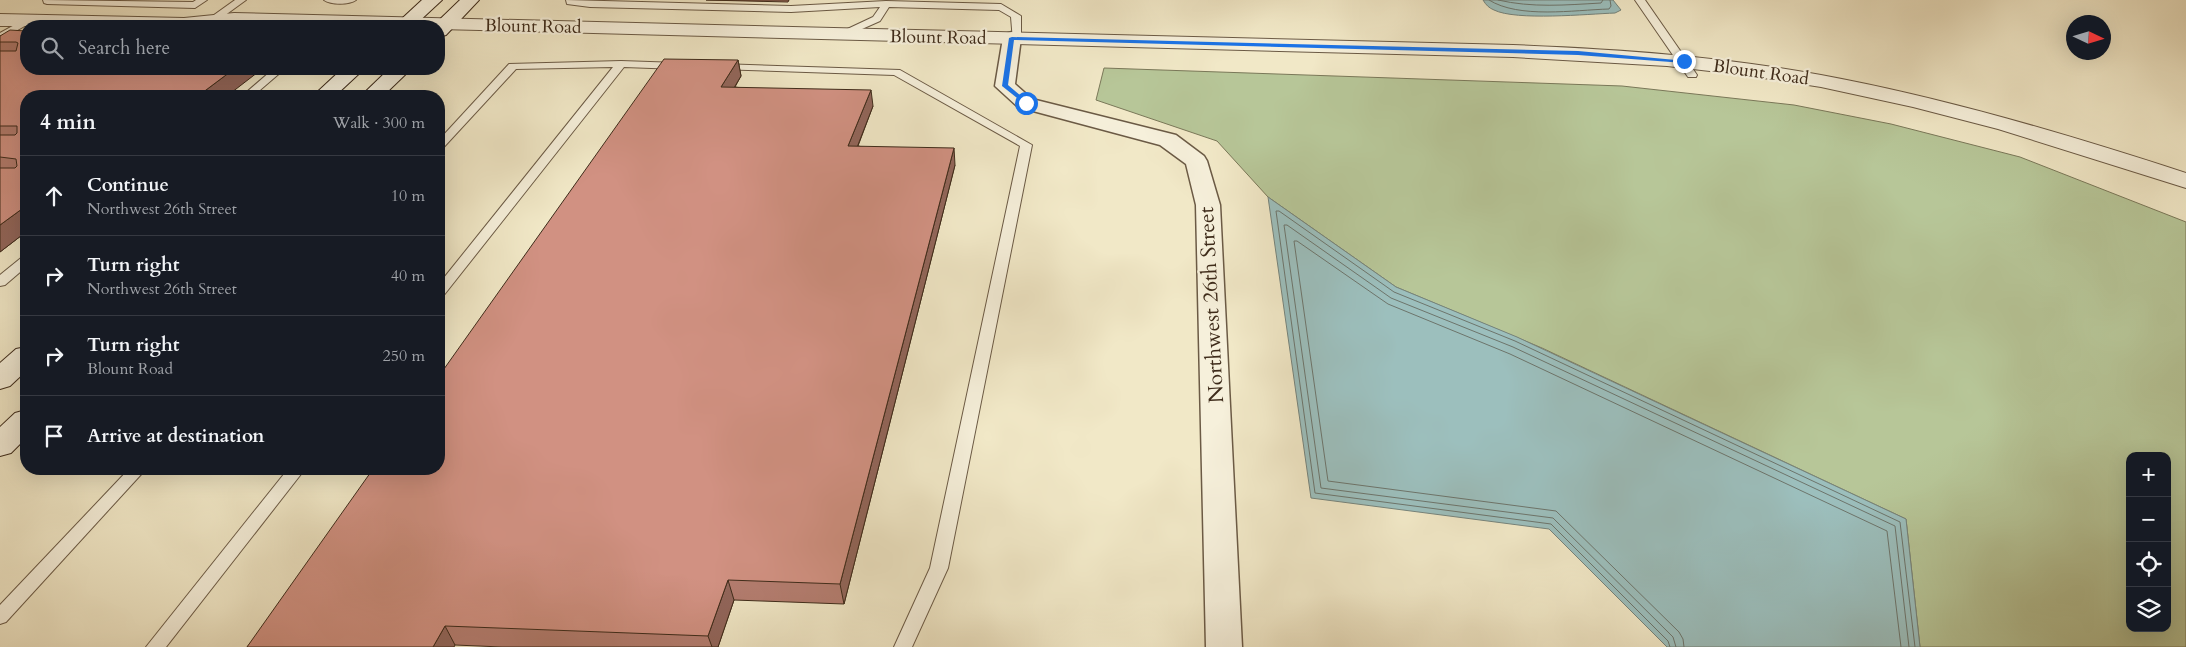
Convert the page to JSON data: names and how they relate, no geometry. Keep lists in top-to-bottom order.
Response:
{
  "streets": {
    "street": ["Blount Road", "Northwest 26th Street"]
  },
  "crossings": [
    ["Blount Road", "Northwest 26th Street"]
  ],
  "north": "right",
  "page": {
    "search": "Search here",
    "heading": ["4 min", "Walk · 300 m"],
    "list": [
      ["Continue", "Northwest 26th Street", "10 m"],
      ["Turn right", "Northwest 26th Street", "40 m"],
      ["Turn right", "Blount Road", "250 m"],
      "Arrive at destination"
    ],
    "map_buttons": ["+", "−"]
  }
}
